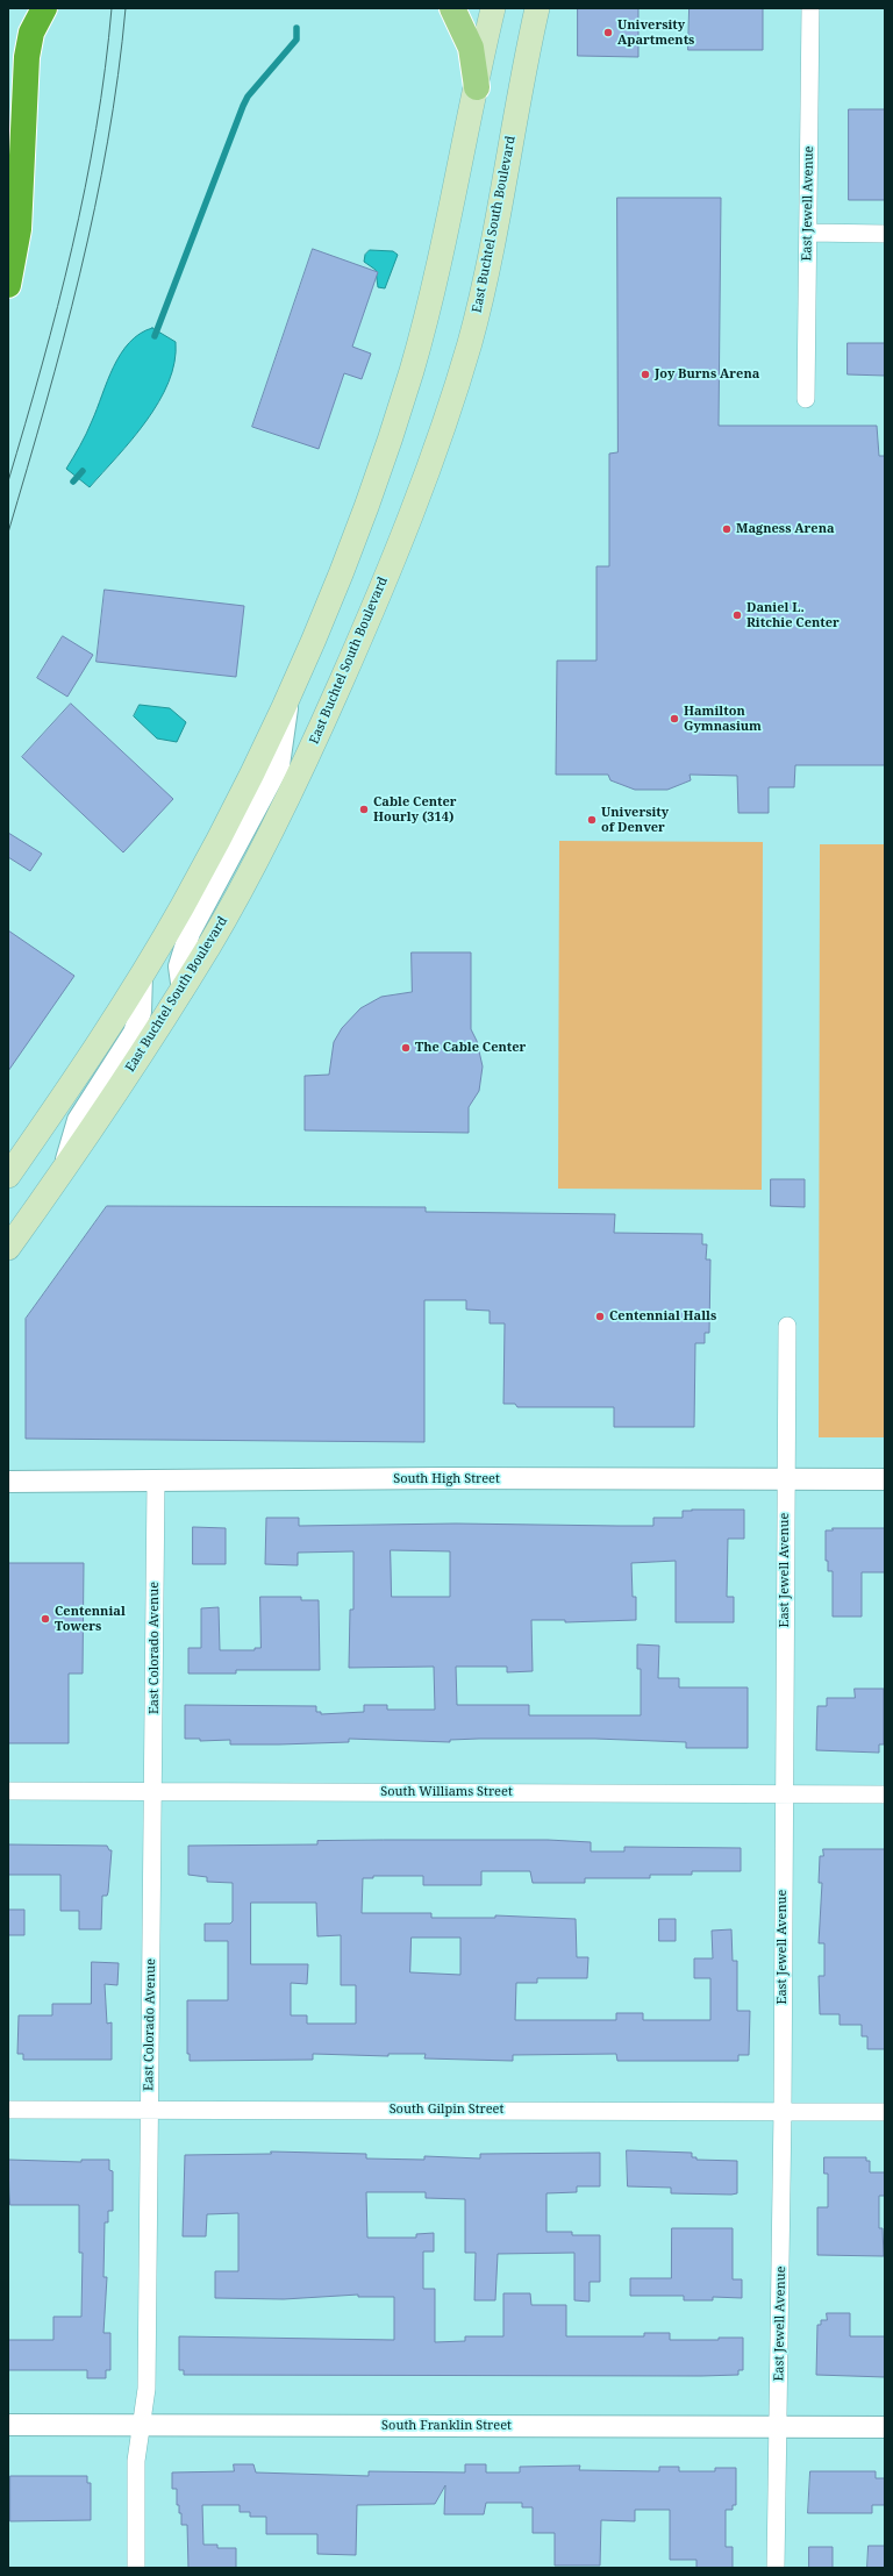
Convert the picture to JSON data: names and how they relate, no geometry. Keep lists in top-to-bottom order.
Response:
{
  "streets": {
    "main road": ["East Buchtel South Boulevard"],
    "street": [
      "East Jewell Avenue",
      "South High Street",
      "East Colorado Avenue",
      "South Williams Street",
      "South Gilpin Street",
      "South Franklin Street"
    ]
  },
  "crossings": [
    ["East Jewell Avenue", "South High Street"],
    ["East Jewell Avenue", "South Williams Street"],
    ["East Jewell Avenue", "South Gilpin Street"],
    ["East Jewell Avenue", "South Franklin Street"],
    ["South High Street", "East Colorado Avenue"],
    ["East Colorado Avenue", "South Williams Street"],
    ["East Colorado Avenue", "South Gilpin Street"],
    ["East Colorado Avenue", "South Franklin Street"]
  ],
  "places": [
    "University Apartments",
    "Joy Burns Arena",
    "Magness Arena",
    "Daniel L. Ritchie Center",
    "Hamilton Gymnasium",
    "Cable Center Hourly (314)",
    "University of Denver",
    "The Cable Center",
    "Centennial Halls",
    "Centennial Towers"
  ]
}
